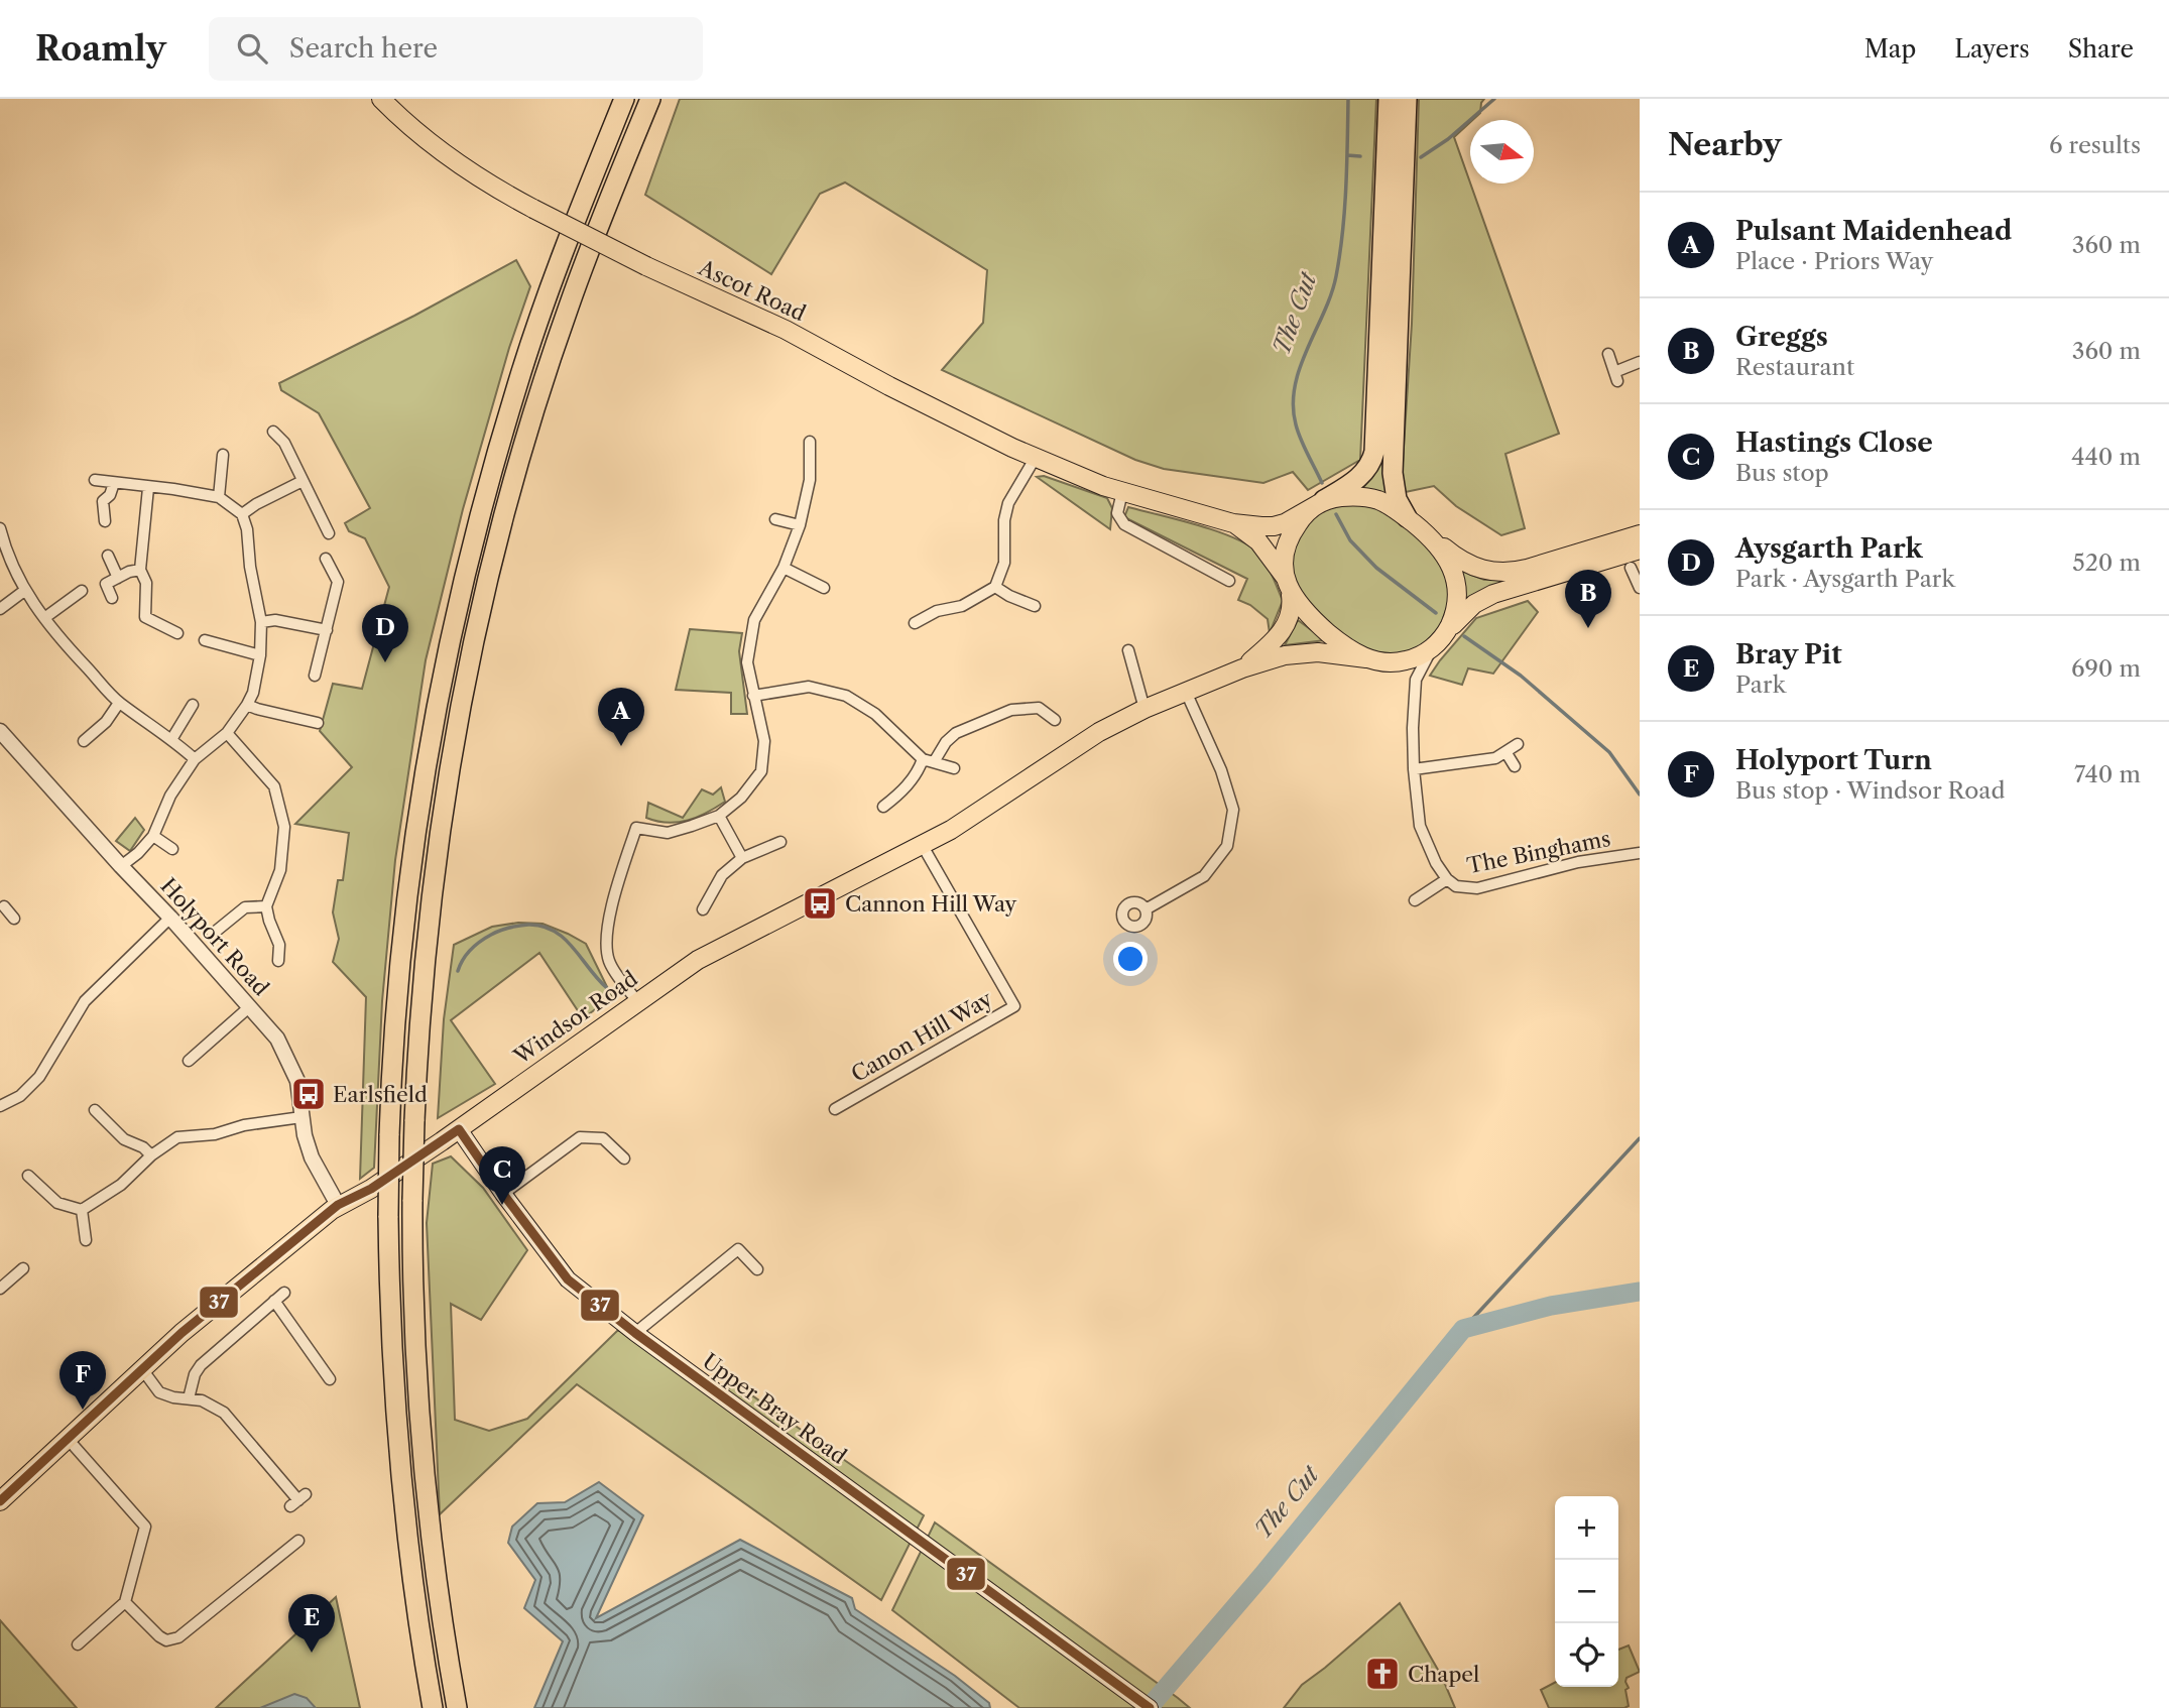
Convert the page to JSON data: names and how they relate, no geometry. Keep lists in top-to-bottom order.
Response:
{
  "streets": {
    "main road": ["Ascot Road", "Windsor Road", "Upper Bray Road"],
    "street": ["The Binghams", "Holyport Road", "Canon Hill Way"]
  },
  "crossings": [
    ["Ascot Road", "The Binghams"],
    ["Ascot Road", "Windsor Road"],
    ["The Binghams", "Windsor Road"],
    ["Holyport Road", "Windsor Road"],
    ["Windsor Road", "Canon Hill Way"],
    ["Windsor Road", "Upper Bray Road"]
  ],
  "water": ["The Cut"],
  "places": {
    "bus stop": ["Cannon Hill Way", "Earlsfield"],
    "church": ["Chapel"]
  },
  "lines": ["transit line 37"],
  "north": "right",
  "page": {
    "header": "Roamly",
    "search": "Search here",
    "nav": ["Map", "Layers", "Share"],
    "heading": ["Nearby", "6 results"],
    "list": [
      {
        "mark": "A",
        "name": "Pulsant Maidenhead",
        "note": "Place · Priors Way",
        "value": "360 m"
      },
      {
        "mark": "B",
        "name": "Greggs",
        "note": "Restaurant",
        "value": "360 m"
      },
      {
        "mark": "C",
        "name": "Hastings Close",
        "note": "Bus stop",
        "value": "440 m"
      },
      {
        "mark": "D",
        "name": "Aysgarth Park",
        "note": "Park · Aysgarth Park",
        "value": "520 m"
      },
      {
        "mark": "E",
        "name": "Bray Pit",
        "note": "Park",
        "value": "690 m"
      },
      {
        "mark": "F",
        "name": "Holyport Turn",
        "note": "Bus stop · Windsor Road",
        "value": "740 m"
      }
    ],
    "pins": [
      "B",
      "D",
      "A",
      "C",
      "F",
      "E"
    ],
    "map_buttons": ["+", "−"]
  }
}
